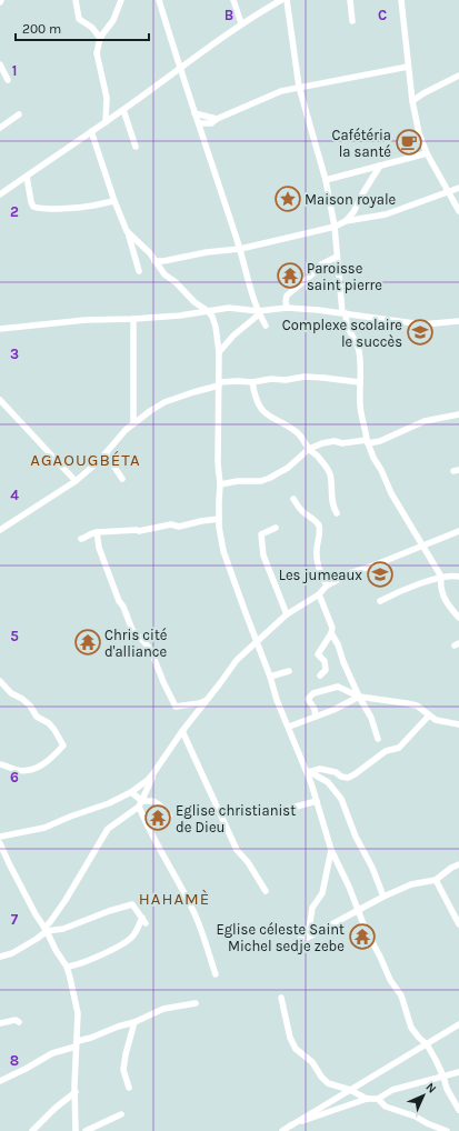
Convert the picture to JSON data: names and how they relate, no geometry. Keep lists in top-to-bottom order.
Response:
{
  "districts": ["AGAOUGBÉTA", "HAHAMÈ"],
  "places": {
    "cafe": ["Cafétéria la santé"],
    "place": ["Maison royale"],
    "temple": [
      "Paroisse saint pierre",
      "Chris cité d'alliance",
      "Eglise christianist de Dieu",
      "Eglise céleste Saint Michel sedje zebe"
    ],
    "school or university": ["Complexe scolaire le succès", "Les jumeaux"]
  },
  "scale_bar": "200 m",
  "north": "top right",
  "grid": {
    "columns": ["B", "C"],
    "rows": [
      "1",
      "2",
      "3",
      "4",
      "5",
      "6",
      "7",
      "8"
    ]
  }
}
